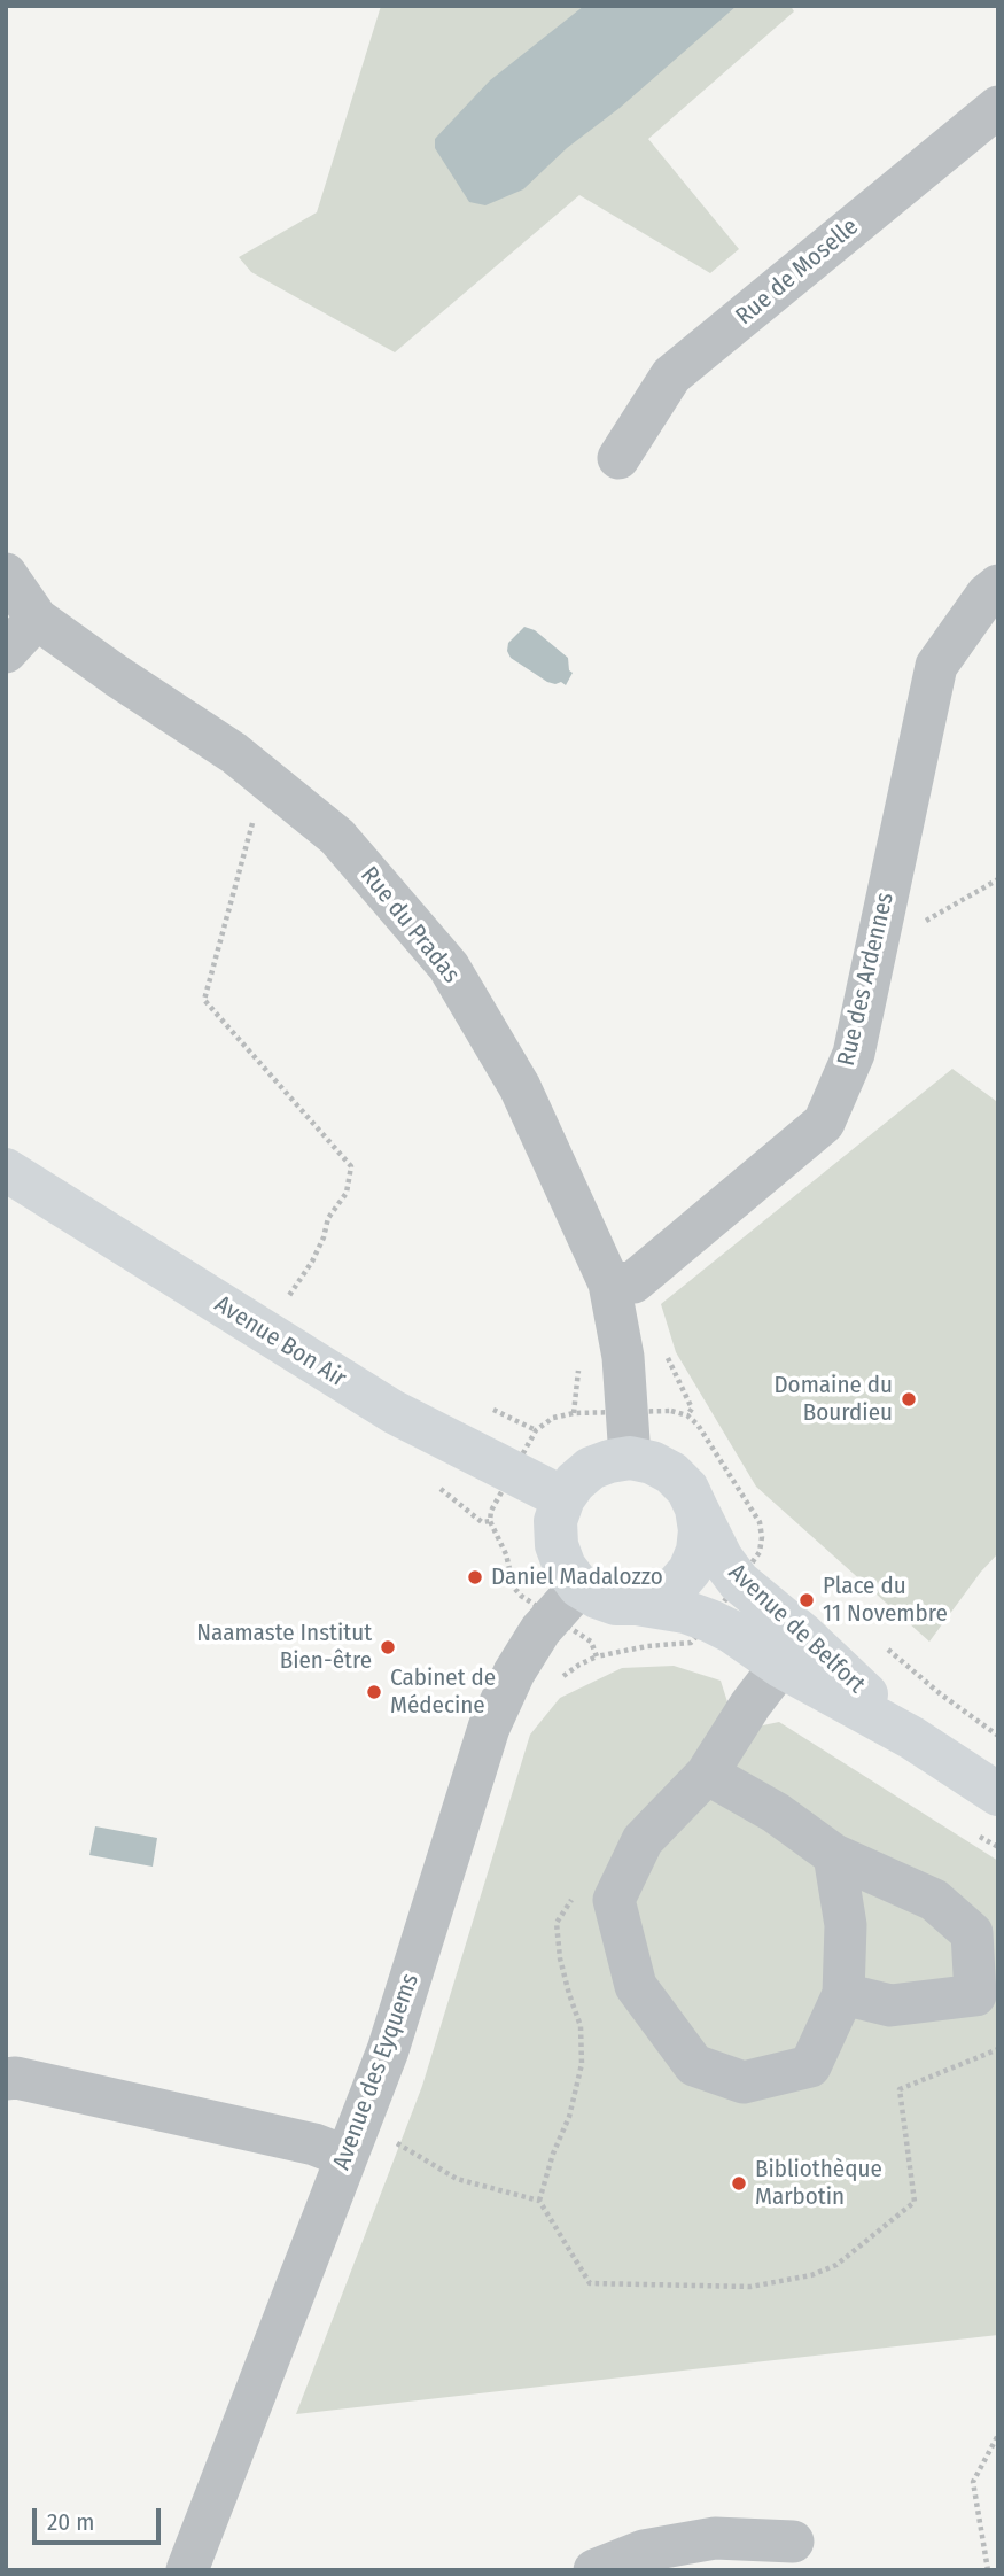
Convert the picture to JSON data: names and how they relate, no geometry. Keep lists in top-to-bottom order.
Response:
{
  "streets": {
    "main road": ["Avenue Bon Air", "Avenue de Belfort"],
    "street": [
      "Rue de Moselle",
      "Rue du Pradas",
      "Rue des Ardennes",
      "Avenue des Eyquems"
    ]
  },
  "crossings": [
    ["Rue du Pradas", "Rue des Ardennes"],
    ["Rue du Pradas", "Avenue Bon Air"],
    ["Rue du Pradas", "Avenue de Belfort"],
    ["Rue du Pradas", "Avenue des Eyquems"],
    ["Avenue Bon Air", "Avenue de Belfort"],
    ["Avenue Bon Air", "Avenue des Eyquems"],
    ["Avenue de Belfort", "Avenue des Eyquems"]
  ],
  "places": [
    "Domaine du Bourdieu",
    "Daniel Madalozzo",
    "Place du 11 Novembre",
    "Naamaste Institut Bien-être",
    "Cabinet de Médecine",
    "Bibliothèque Marbotin"
  ],
  "scale_bar": "20 m"
}
